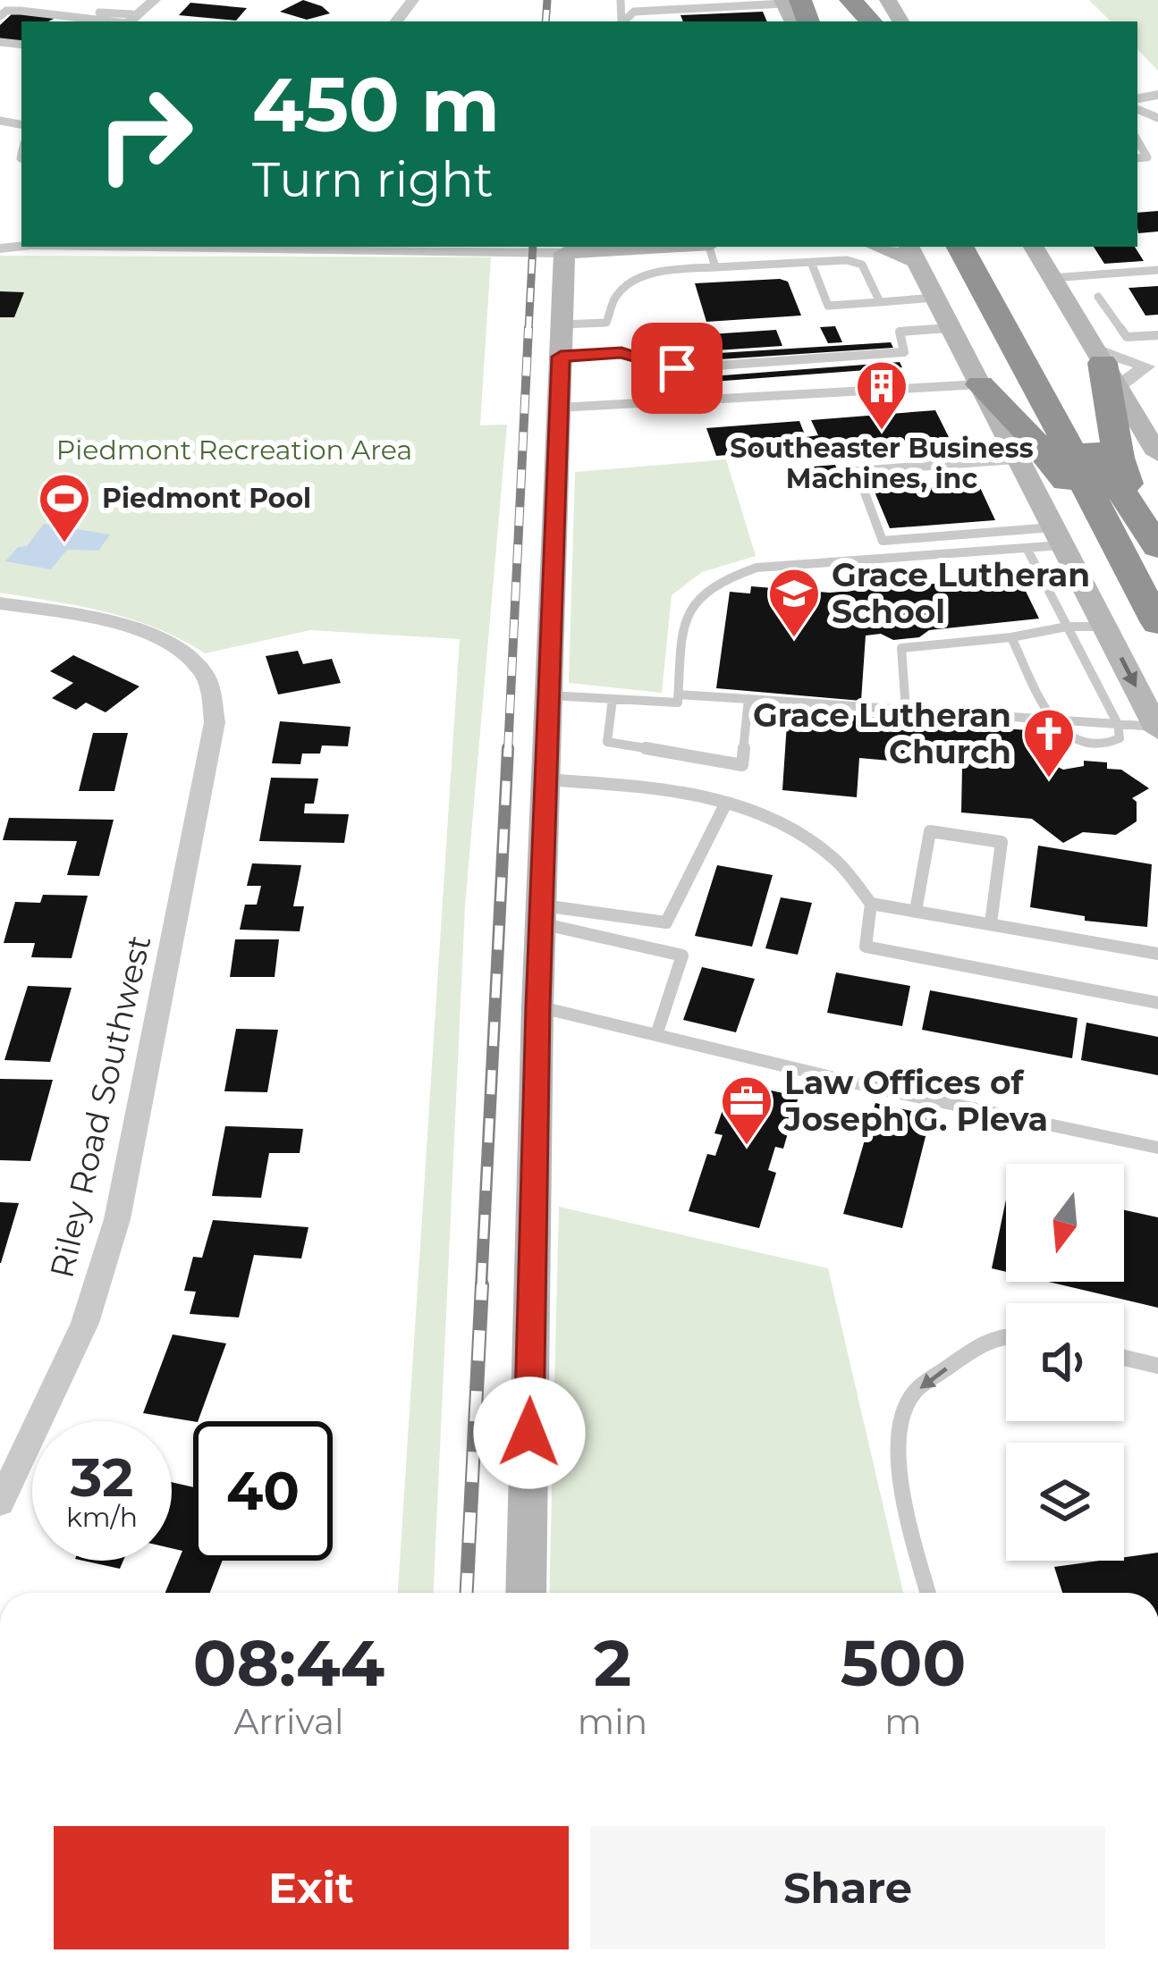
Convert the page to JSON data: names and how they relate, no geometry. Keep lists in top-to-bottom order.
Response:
{
  "streets": {
    "street": ["Riley Road Southwest"]
  },
  "parks": ["Piedmont Recreation Area"],
  "places": {
    "building": ["Southeaster Business Machines, inc"],
    "sports": ["Piedmont Pool"],
    "school or university": ["Grace Lutheran School"],
    "church": ["Grace Lutheran Church"],
    "office": ["Law Offices of Joseph G. Pleva"]
  },
  "north": "bottom",
  "page": {
    "turn": ["450 m", "Turn right"],
    "speed": "32 km/h",
    "limit": "40",
    "eta": [
      "08:44",
      "Arrival",
      "2",
      "min",
      "500",
      "m"
    ],
    "buttons": ["Exit", "Share"]
  }
}
